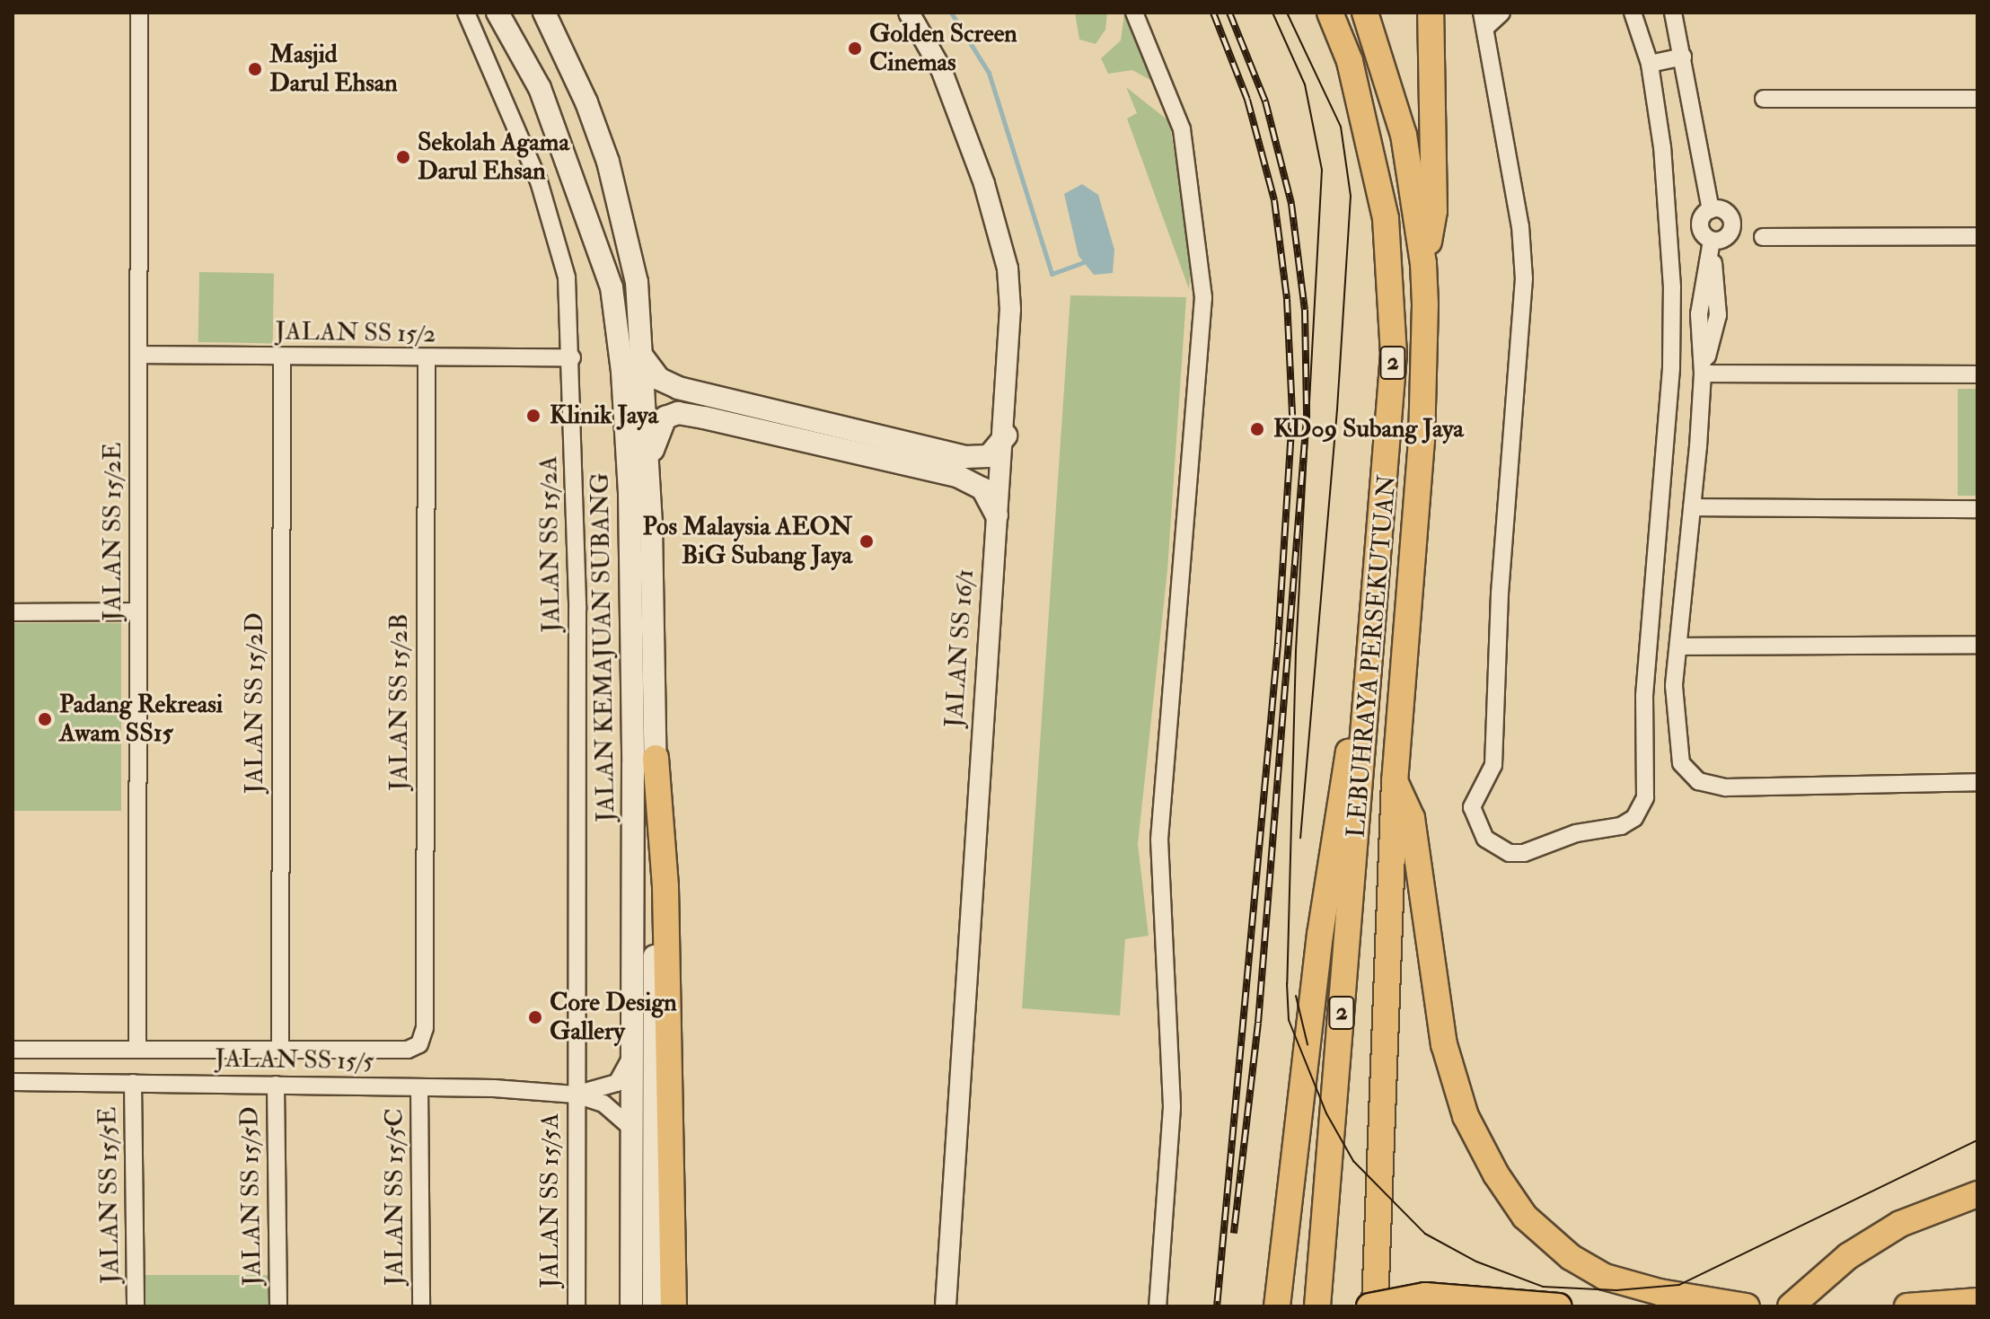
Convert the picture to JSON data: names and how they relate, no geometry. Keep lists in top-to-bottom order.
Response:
{
  "streets": {
    "main road": ["2", "JALAN KEMAJUAN SUBANG", "LEBUHRAYA PERSEKUTUAN"],
    "street": [
      "JALAN SS 15/2",
      "JALAN SS 15/2E",
      "JALAN SS 15/2A",
      "JALAN SS 16/1",
      "JALAN SS 15/2B",
      "JALAN SS 15/2D",
      "JALAN SS 15/5",
      "JALAN SS 15/5E",
      "JALAN SS 15/5D",
      "JALAN SS 15/5C",
      "JALAN SS 15/5A"
    ]
  },
  "crossings": [
    ["JALAN SS 15/2", "JALAN SS 15/2E"],
    ["JALAN SS 15/2", "JALAN SS 15/2A"],
    ["JALAN SS 15/2", "JALAN SS 15/2B"],
    ["JALAN SS 15/2", "JALAN SS 15/2D"],
    ["JALAN SS 15/2A", "JALAN SS 15/5"],
    ["JALAN SS 15/2A", "JALAN SS 15/5A"],
    ["JALAN KEMAJUAN SUBANG", "JALAN SS 15/5"],
    ["JALAN SS 15/2B", "JALAN SS 15/2D"],
    ["JALAN SS 15/5", "JALAN SS 15/5E"],
    ["JALAN SS 15/5", "JALAN SS 15/5D"],
    ["JALAN SS 15/5", "JALAN SS 15/5C"],
    ["JALAN SS 15/5", "JALAN SS 15/5A"]
  ],
  "places": [
    "Golden Screen Cinemas",
    "Masjid Darul Ehsan",
    "Sekolah Agama Darul Ehsan",
    "Klinik Jaya",
    "KD09 Subang Jaya",
    "Pos Malaysia AEON BiG Subang Jaya",
    "Padang Rekreasi Awam SS15",
    "Core Design Gallery"
  ]
}
